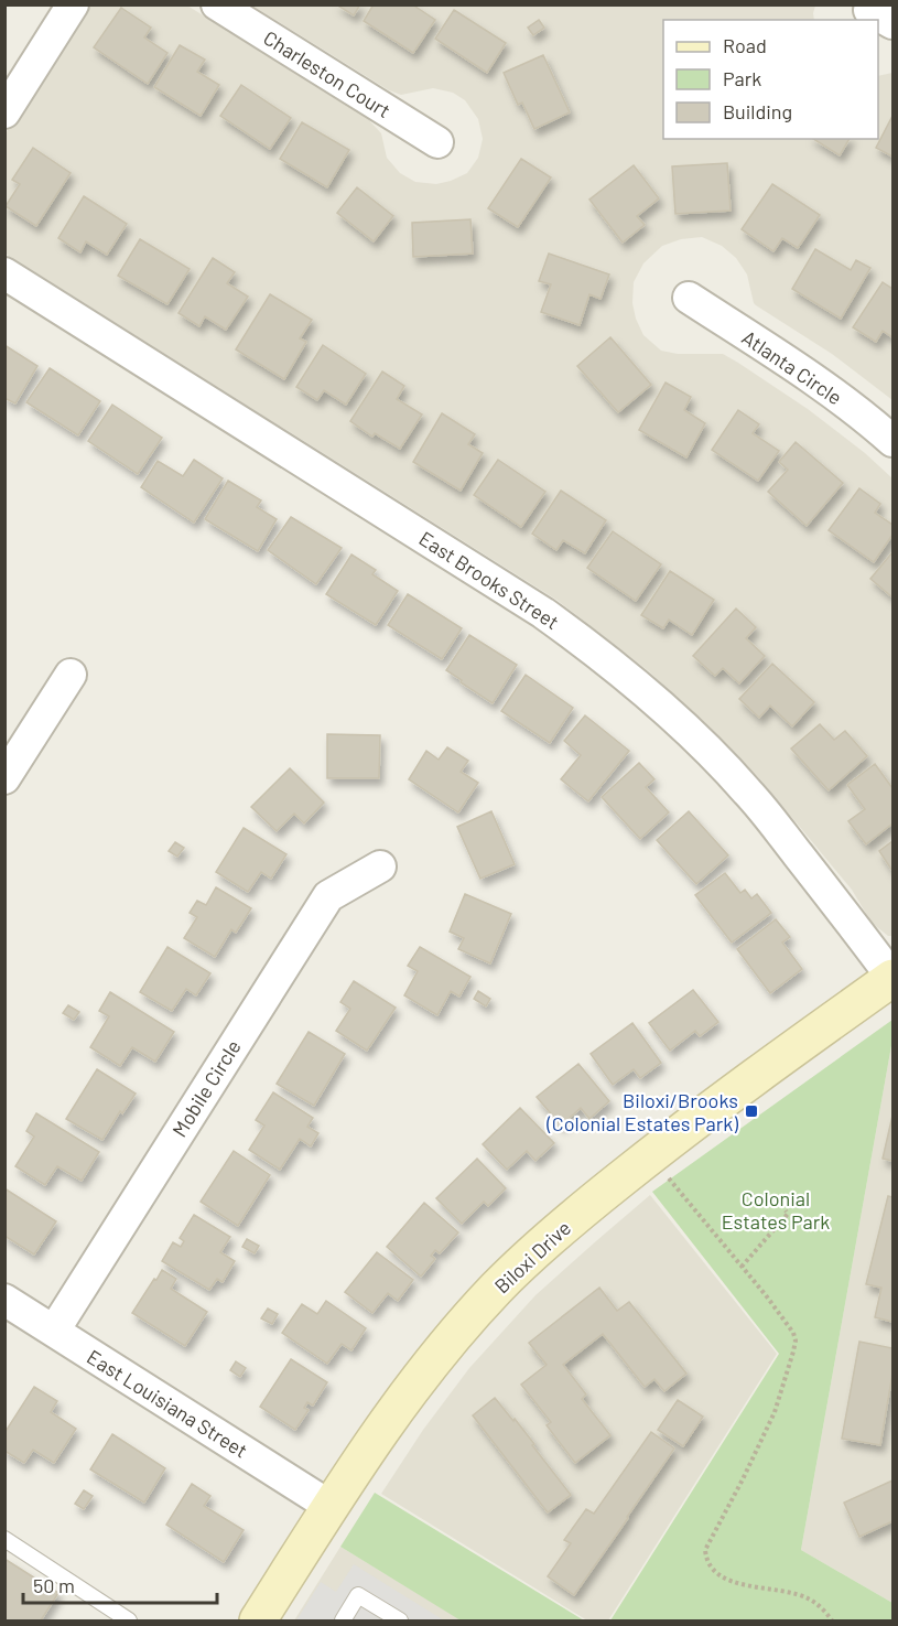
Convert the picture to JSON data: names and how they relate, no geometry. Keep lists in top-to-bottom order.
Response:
{
  "streets": {
    "street": [
      "Charleston Court",
      "Atlanta Circle",
      "East Brooks Street",
      "Mobile Circle",
      "Biloxi Drive",
      "East Louisiana Street"
    ]
  },
  "crossings": [
    ["East Brooks Street", "Biloxi Drive"],
    ["Mobile Circle", "East Louisiana Street"],
    ["Biloxi Drive", "East Louisiana Street"]
  ],
  "parks": ["Colonial Estates Park"],
  "places": {
    "transit": ["Biloxi/Brooks (Colonial Estates Park)"]
  },
  "legend": ["Road", "Park", "Building"],
  "scale_bar": "50 m"
}
